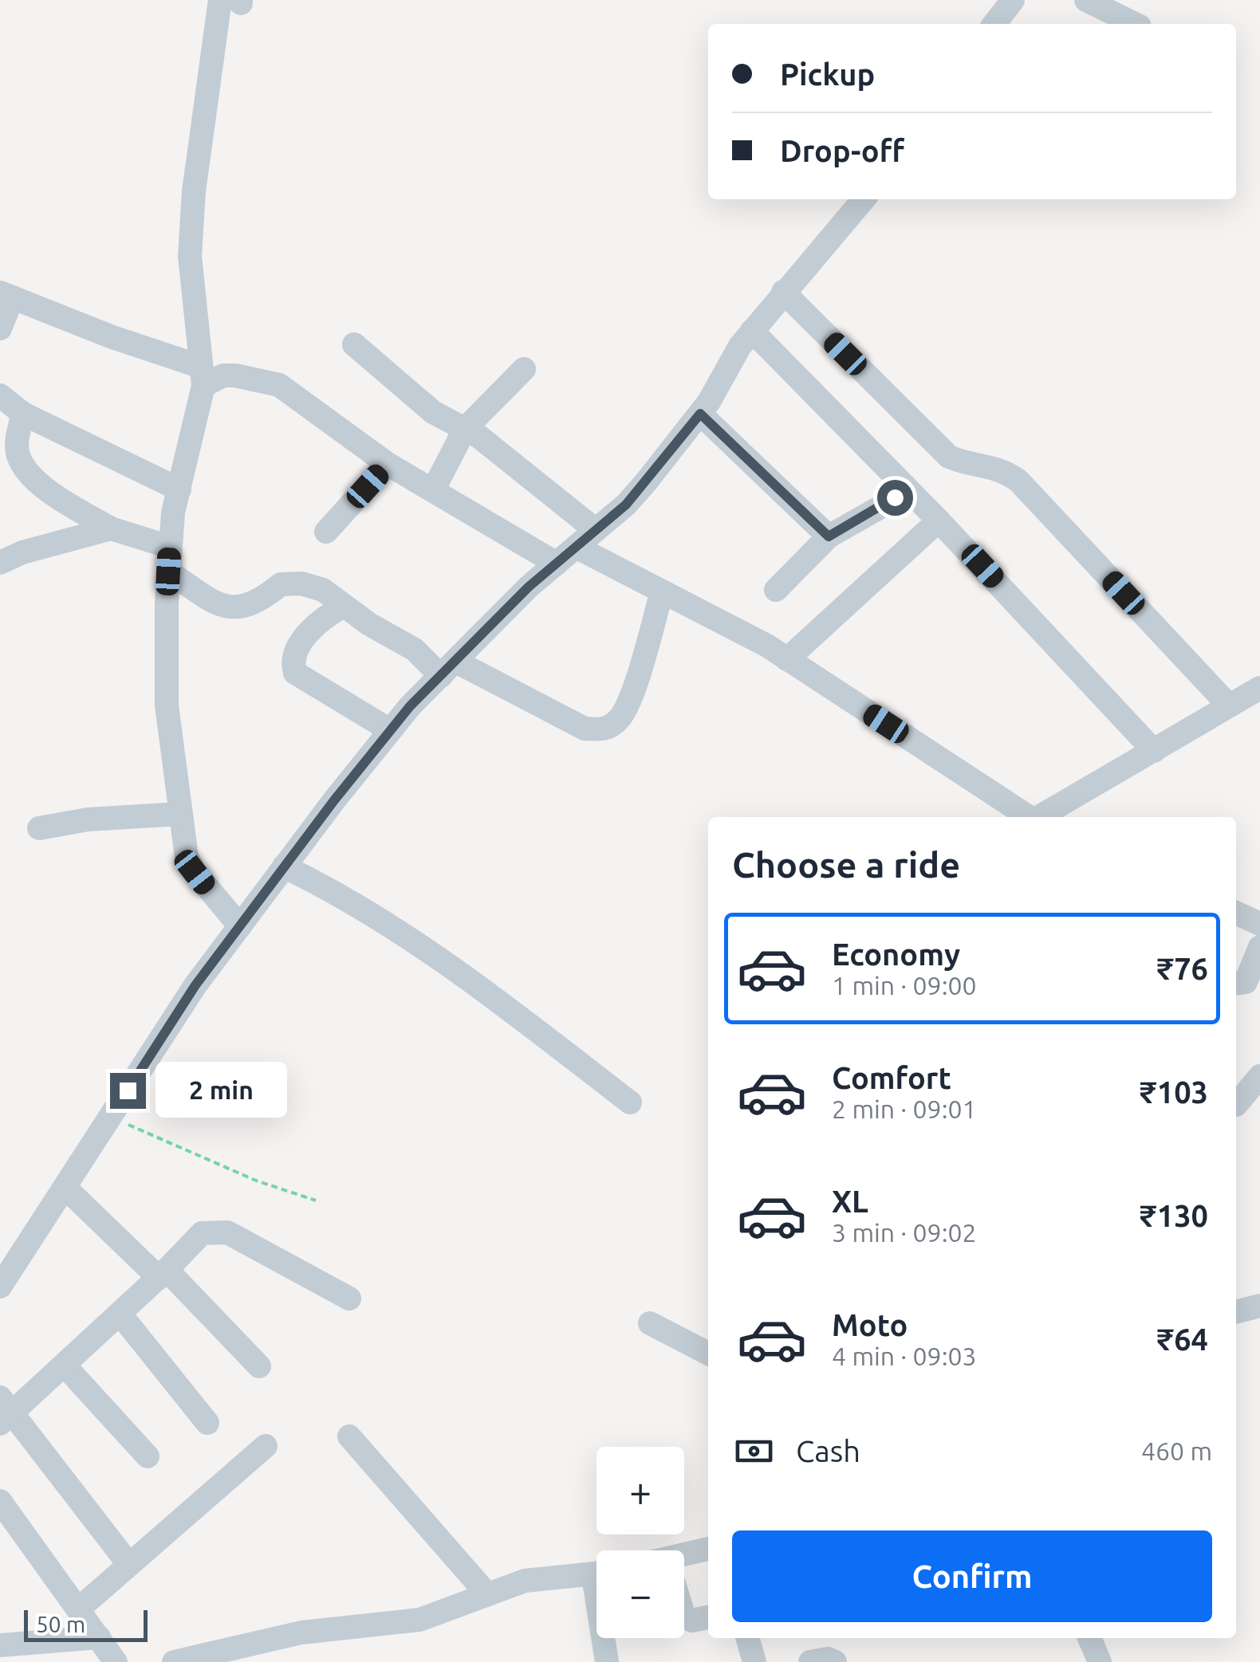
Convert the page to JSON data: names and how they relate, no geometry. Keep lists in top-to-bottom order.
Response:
{
  "scale_bar": "50 m",
  "page": {
    "banner": ["Pickup", "Drop-off"],
    "heading": "Choose a ride",
    "list": [
      {
        "name": "Economy",
        "note": "1 min · 09:00",
        "value": "₹76"
      },
      {
        "name": "Comfort",
        "note": "2 min · 09:01",
        "value": "₹103"
      },
      {
        "name": "XL",
        "note": "3 min · 09:02",
        "value": "₹130"
      },
      {
        "name": "Moto",
        "note": "4 min · 09:03",
        "value": "₹64"
      }
    ],
    "bubble": "2 min",
    "pay": ["Cash", "460 m"],
    "map_buttons": ["+", "−"],
    "buttons": "Confirm",
    "scale": "50 m"
  }
}
